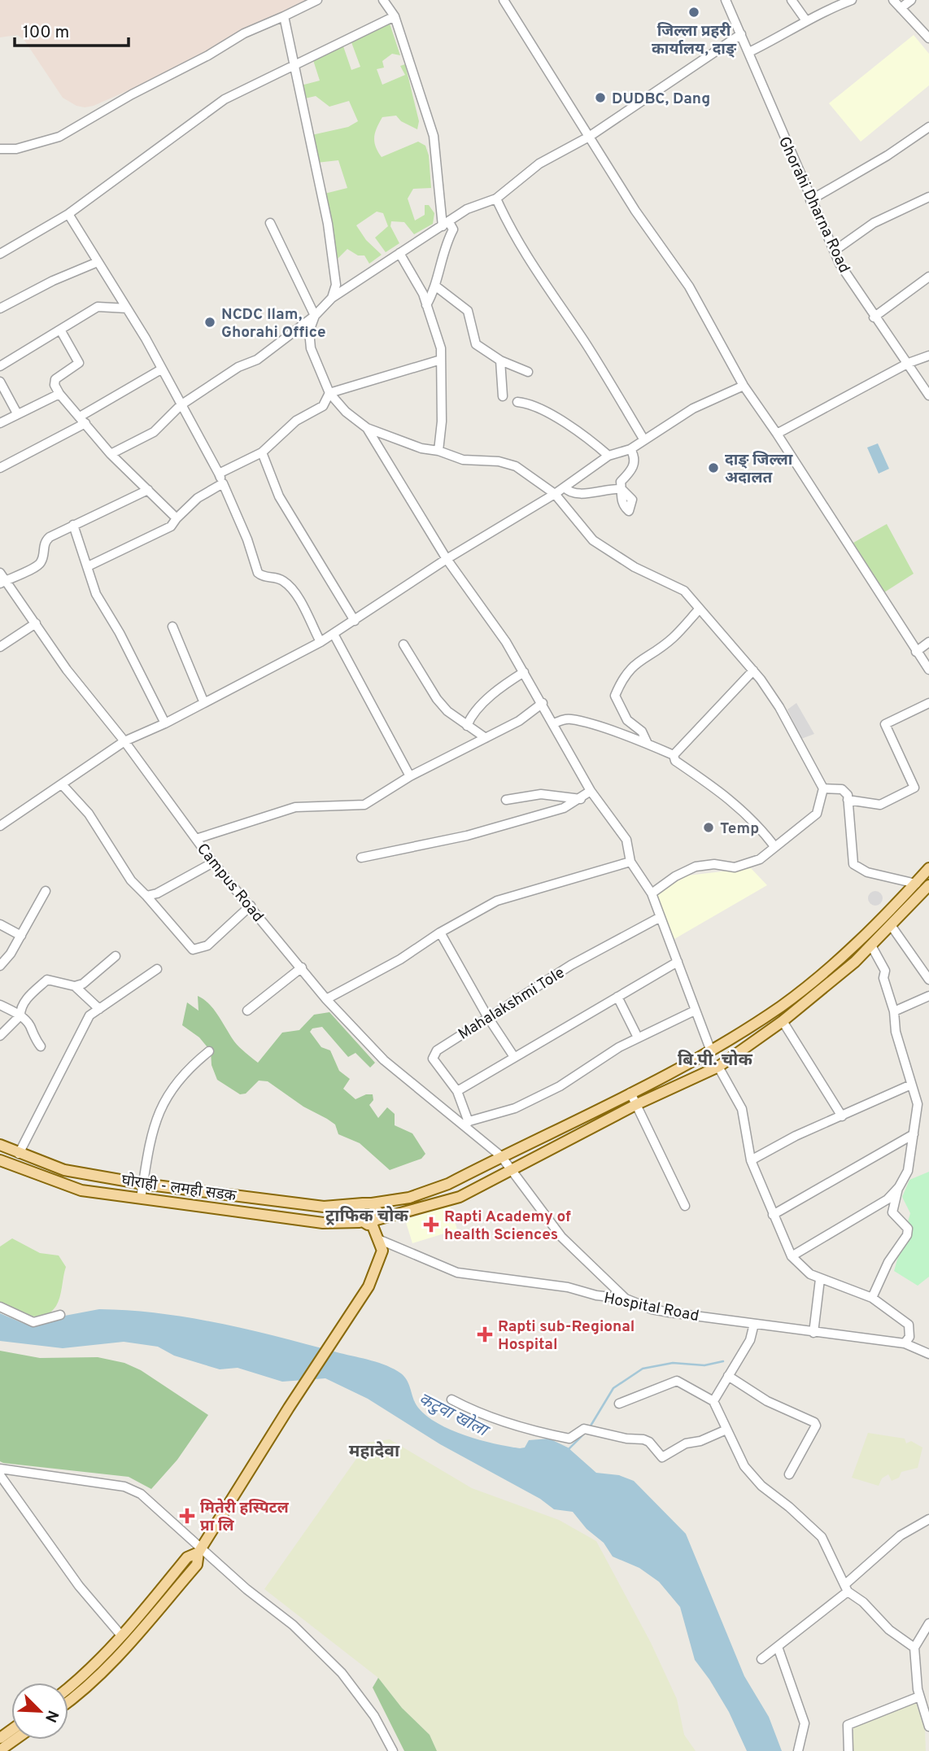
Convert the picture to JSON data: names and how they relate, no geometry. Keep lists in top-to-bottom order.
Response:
{
  "streets": {
    "main road": ["घोराही - लमही सडक"],
    "street": [
      "Ghorahi Dharna Road",
      "Campus Road",
      "Mahalakshmi Tole",
      "Hospital Road"
    ]
  },
  "crossings": [
    ["Campus Road", "घोराही - लमही सडक"],
    ["Campus Road", "Hospital Road"]
  ],
  "districts": ["बि.पी. चोक", "ट्राफिक चोक", "महादेवा"],
  "water": ["कटुवा खोला"],
  "places": {
    "other": [
      "जिल्ला प्रहरी कार्यालय, दाङ्",
      "DUDBC, Dang",
      "NCDC Ilam, Ghorahi Office",
      "दाङ् जिल्ला अदालत",
      "Temp"
    ],
    "health": ["Rapti Academy of health Sciences", "Rapti sub-Regional Hospital", "मितेरी हस्पिटल प्रा लि"]
  },
  "scale_bar": "100 m",
  "north": "bottom right"
}
